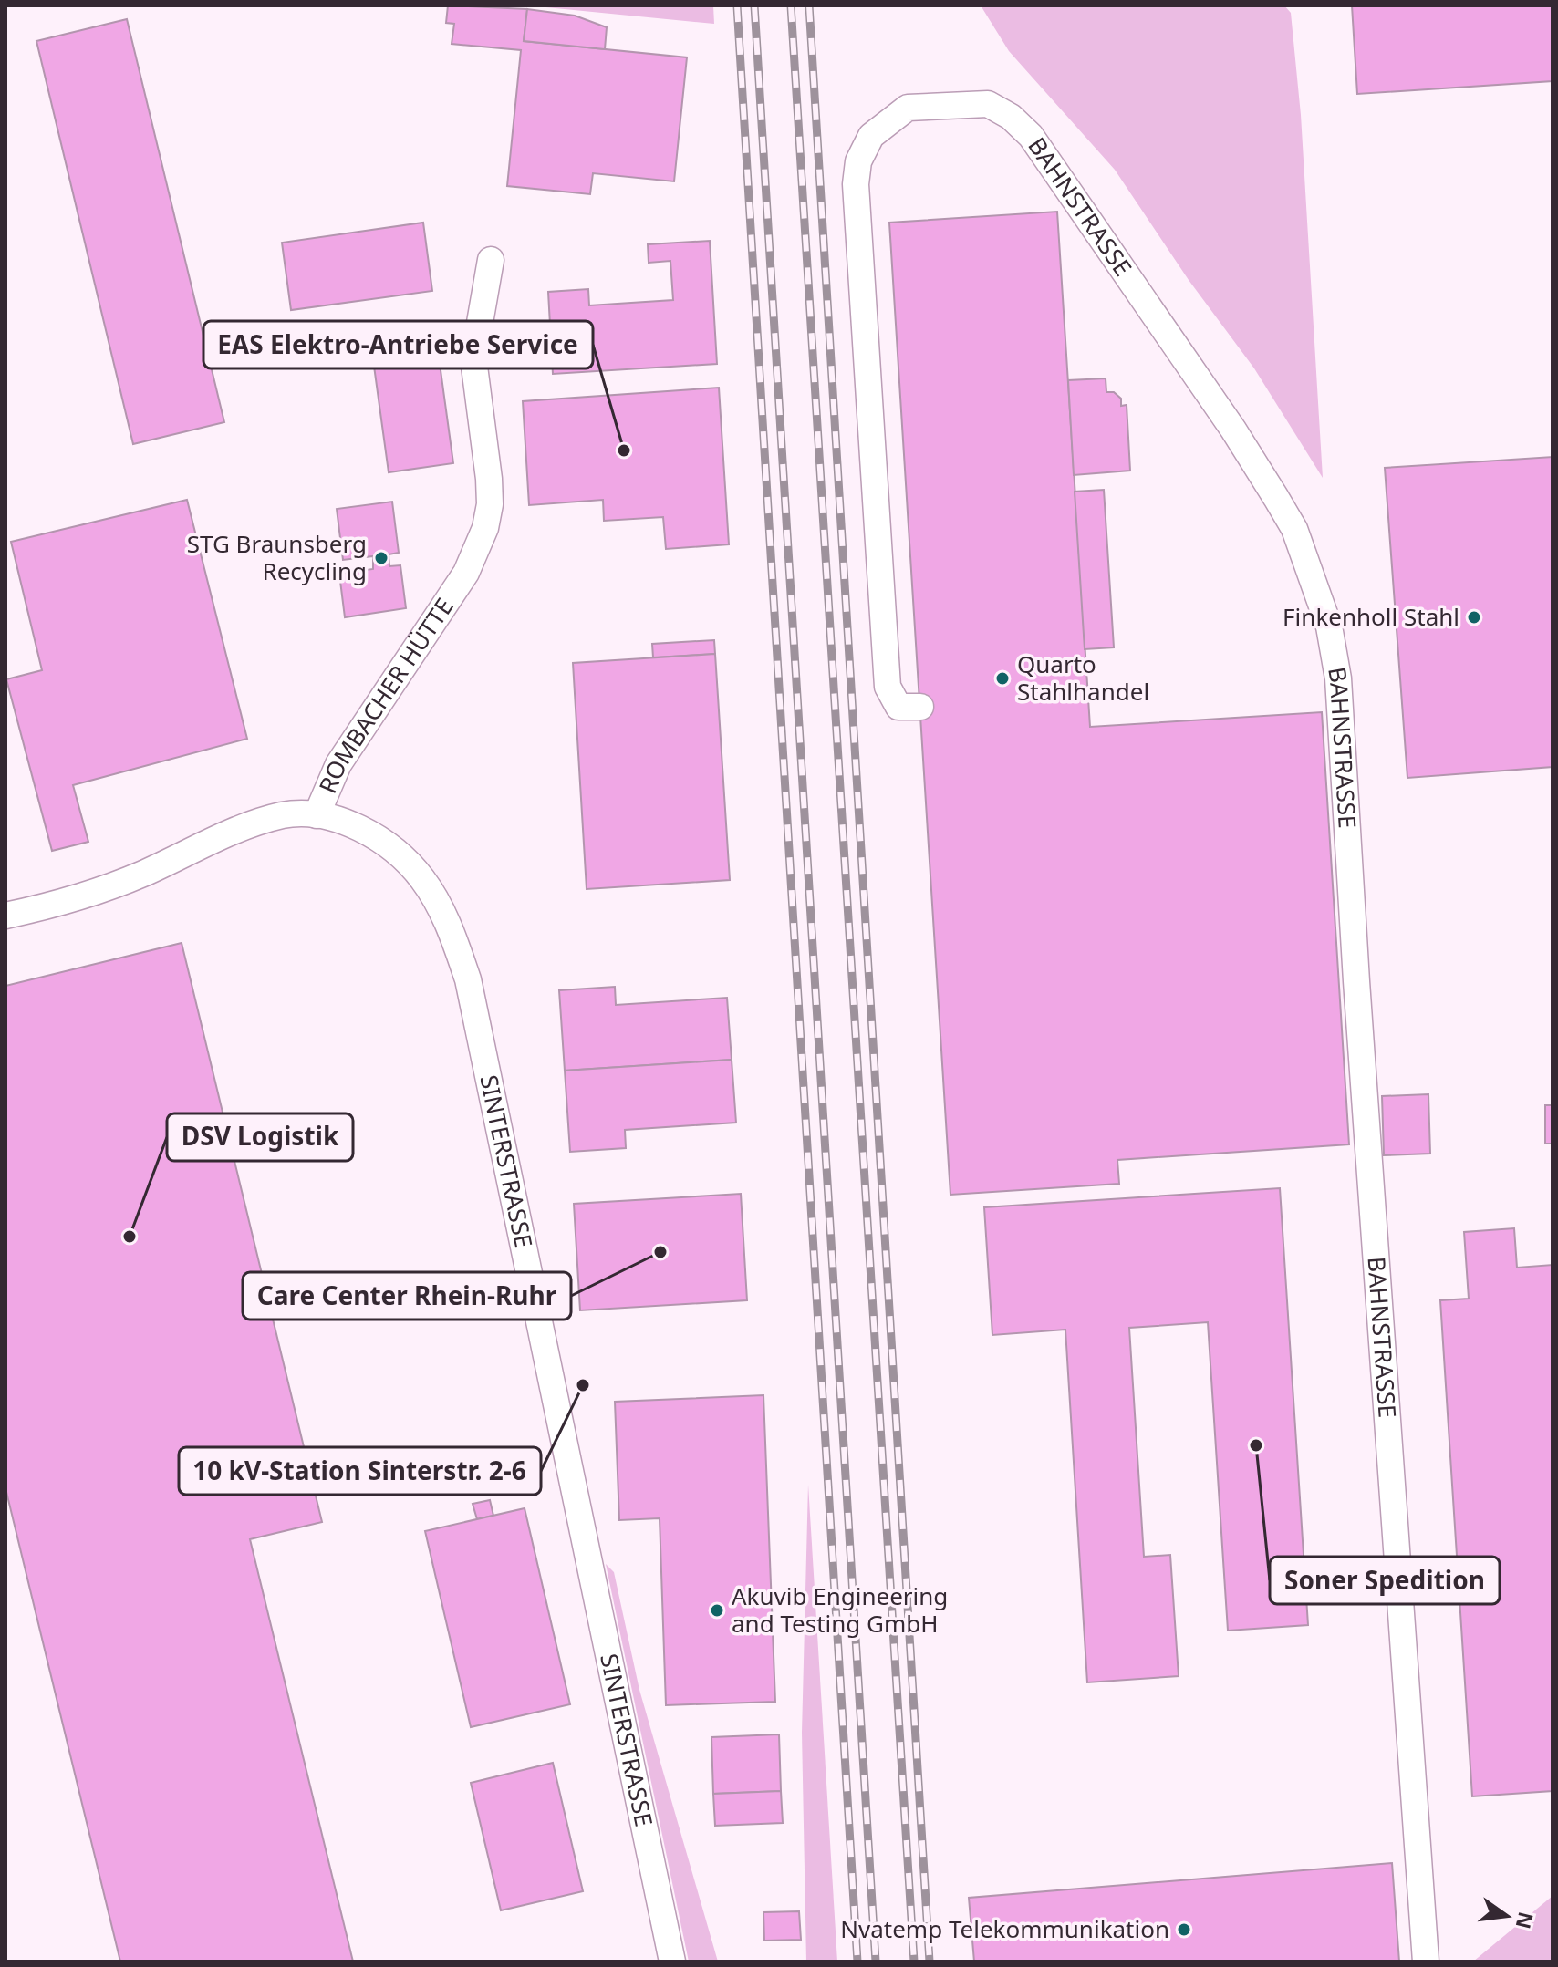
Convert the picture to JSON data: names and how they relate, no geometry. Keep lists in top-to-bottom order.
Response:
{
  "streets": {
    "street": ["BAHNSTRASSE", "ROMBACHER HÜTTE", "SINTERSTRASSE"]
  },
  "crossings": [
    ["ROMBACHER HÜTTE", "SINTERSTRASSE"]
  ],
  "places": [
    "EAS Elektro-Antriebe Service",
    "STG Braunsberg Recycling",
    "Finkenholl Stahl",
    "Quarto Stahlhandel",
    "DSV Logistik",
    "Care Center Rhein-Ruhr",
    "10 kV-Station Sinterstr. 2-6",
    "Soner Spedition",
    "Akuvib Engineering and Testing GmbH",
    "Nvatemp Telekommunikation"
  ],
  "north": "right"
}
